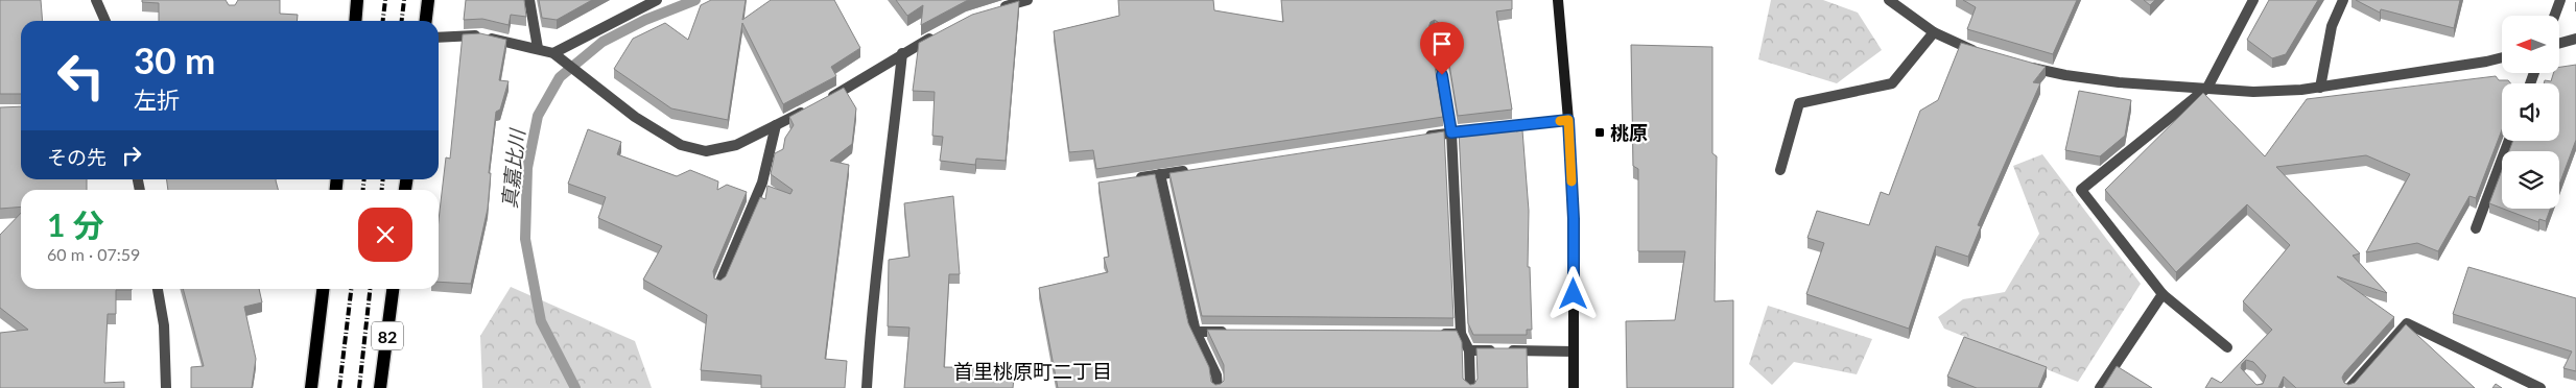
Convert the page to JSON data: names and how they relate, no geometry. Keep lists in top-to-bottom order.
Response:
{
  "streets": {
    "main road": ["82"]
  },
  "districts": ["首里桃原町二丁目"],
  "water": ["真嘉比川"],
  "places": {
    "transit": ["桃原"]
  },
  "north": "left",
  "page": {
    "turn": ["30 m", "左折"],
    "then": "その先",
    "heading": ["1 分", "60 m · 07:59"]
  }
}
